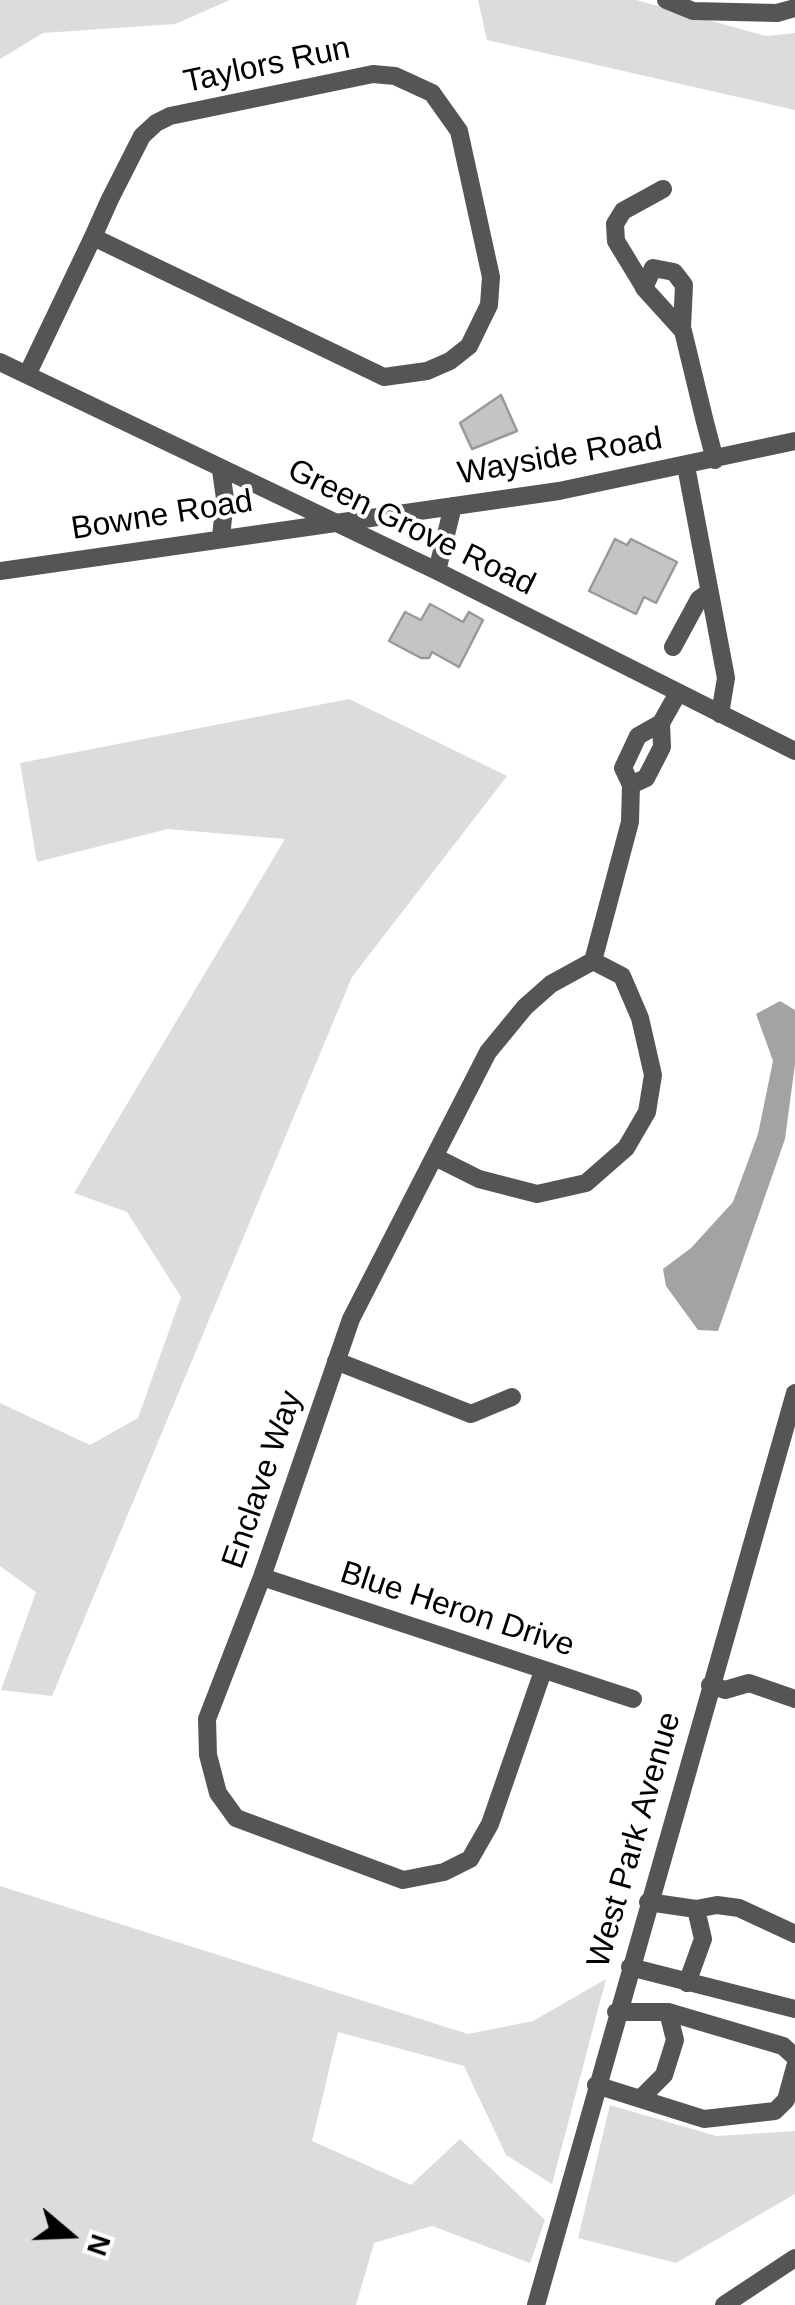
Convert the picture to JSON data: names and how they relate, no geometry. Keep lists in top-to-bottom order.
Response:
{
  "streets": {
    "street": [
      "Taylors Run",
      "Wayside Road",
      "Bowne Road",
      "Green Grove Road",
      "Enclave Way",
      "Blue Heron Drive",
      "West Park Avenue"
    ]
  },
  "crossings": [
    ["Taylors Run", "Green Grove Road"],
    ["Wayside Road", "Bowne Road"],
    ["Wayside Road", "Green Grove Road"],
    ["Bowne Road", "Green Grove Road"],
    ["Enclave Way", "Blue Heron Drive"]
  ],
  "north": "right"
}
